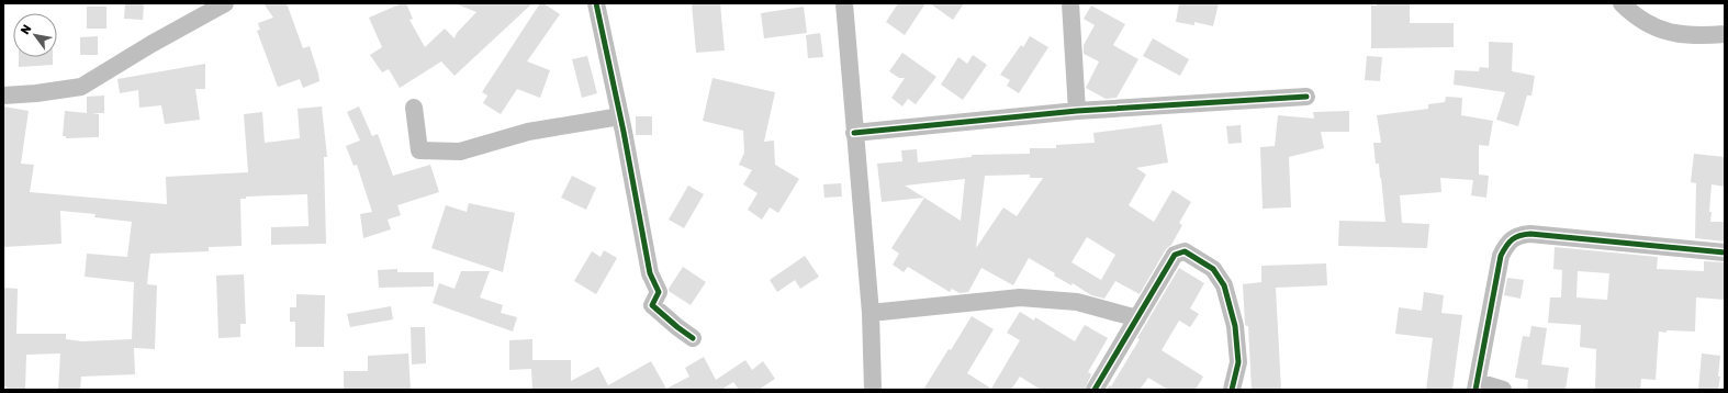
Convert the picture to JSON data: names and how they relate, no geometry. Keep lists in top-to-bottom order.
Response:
{
  "north": "top left"
}
